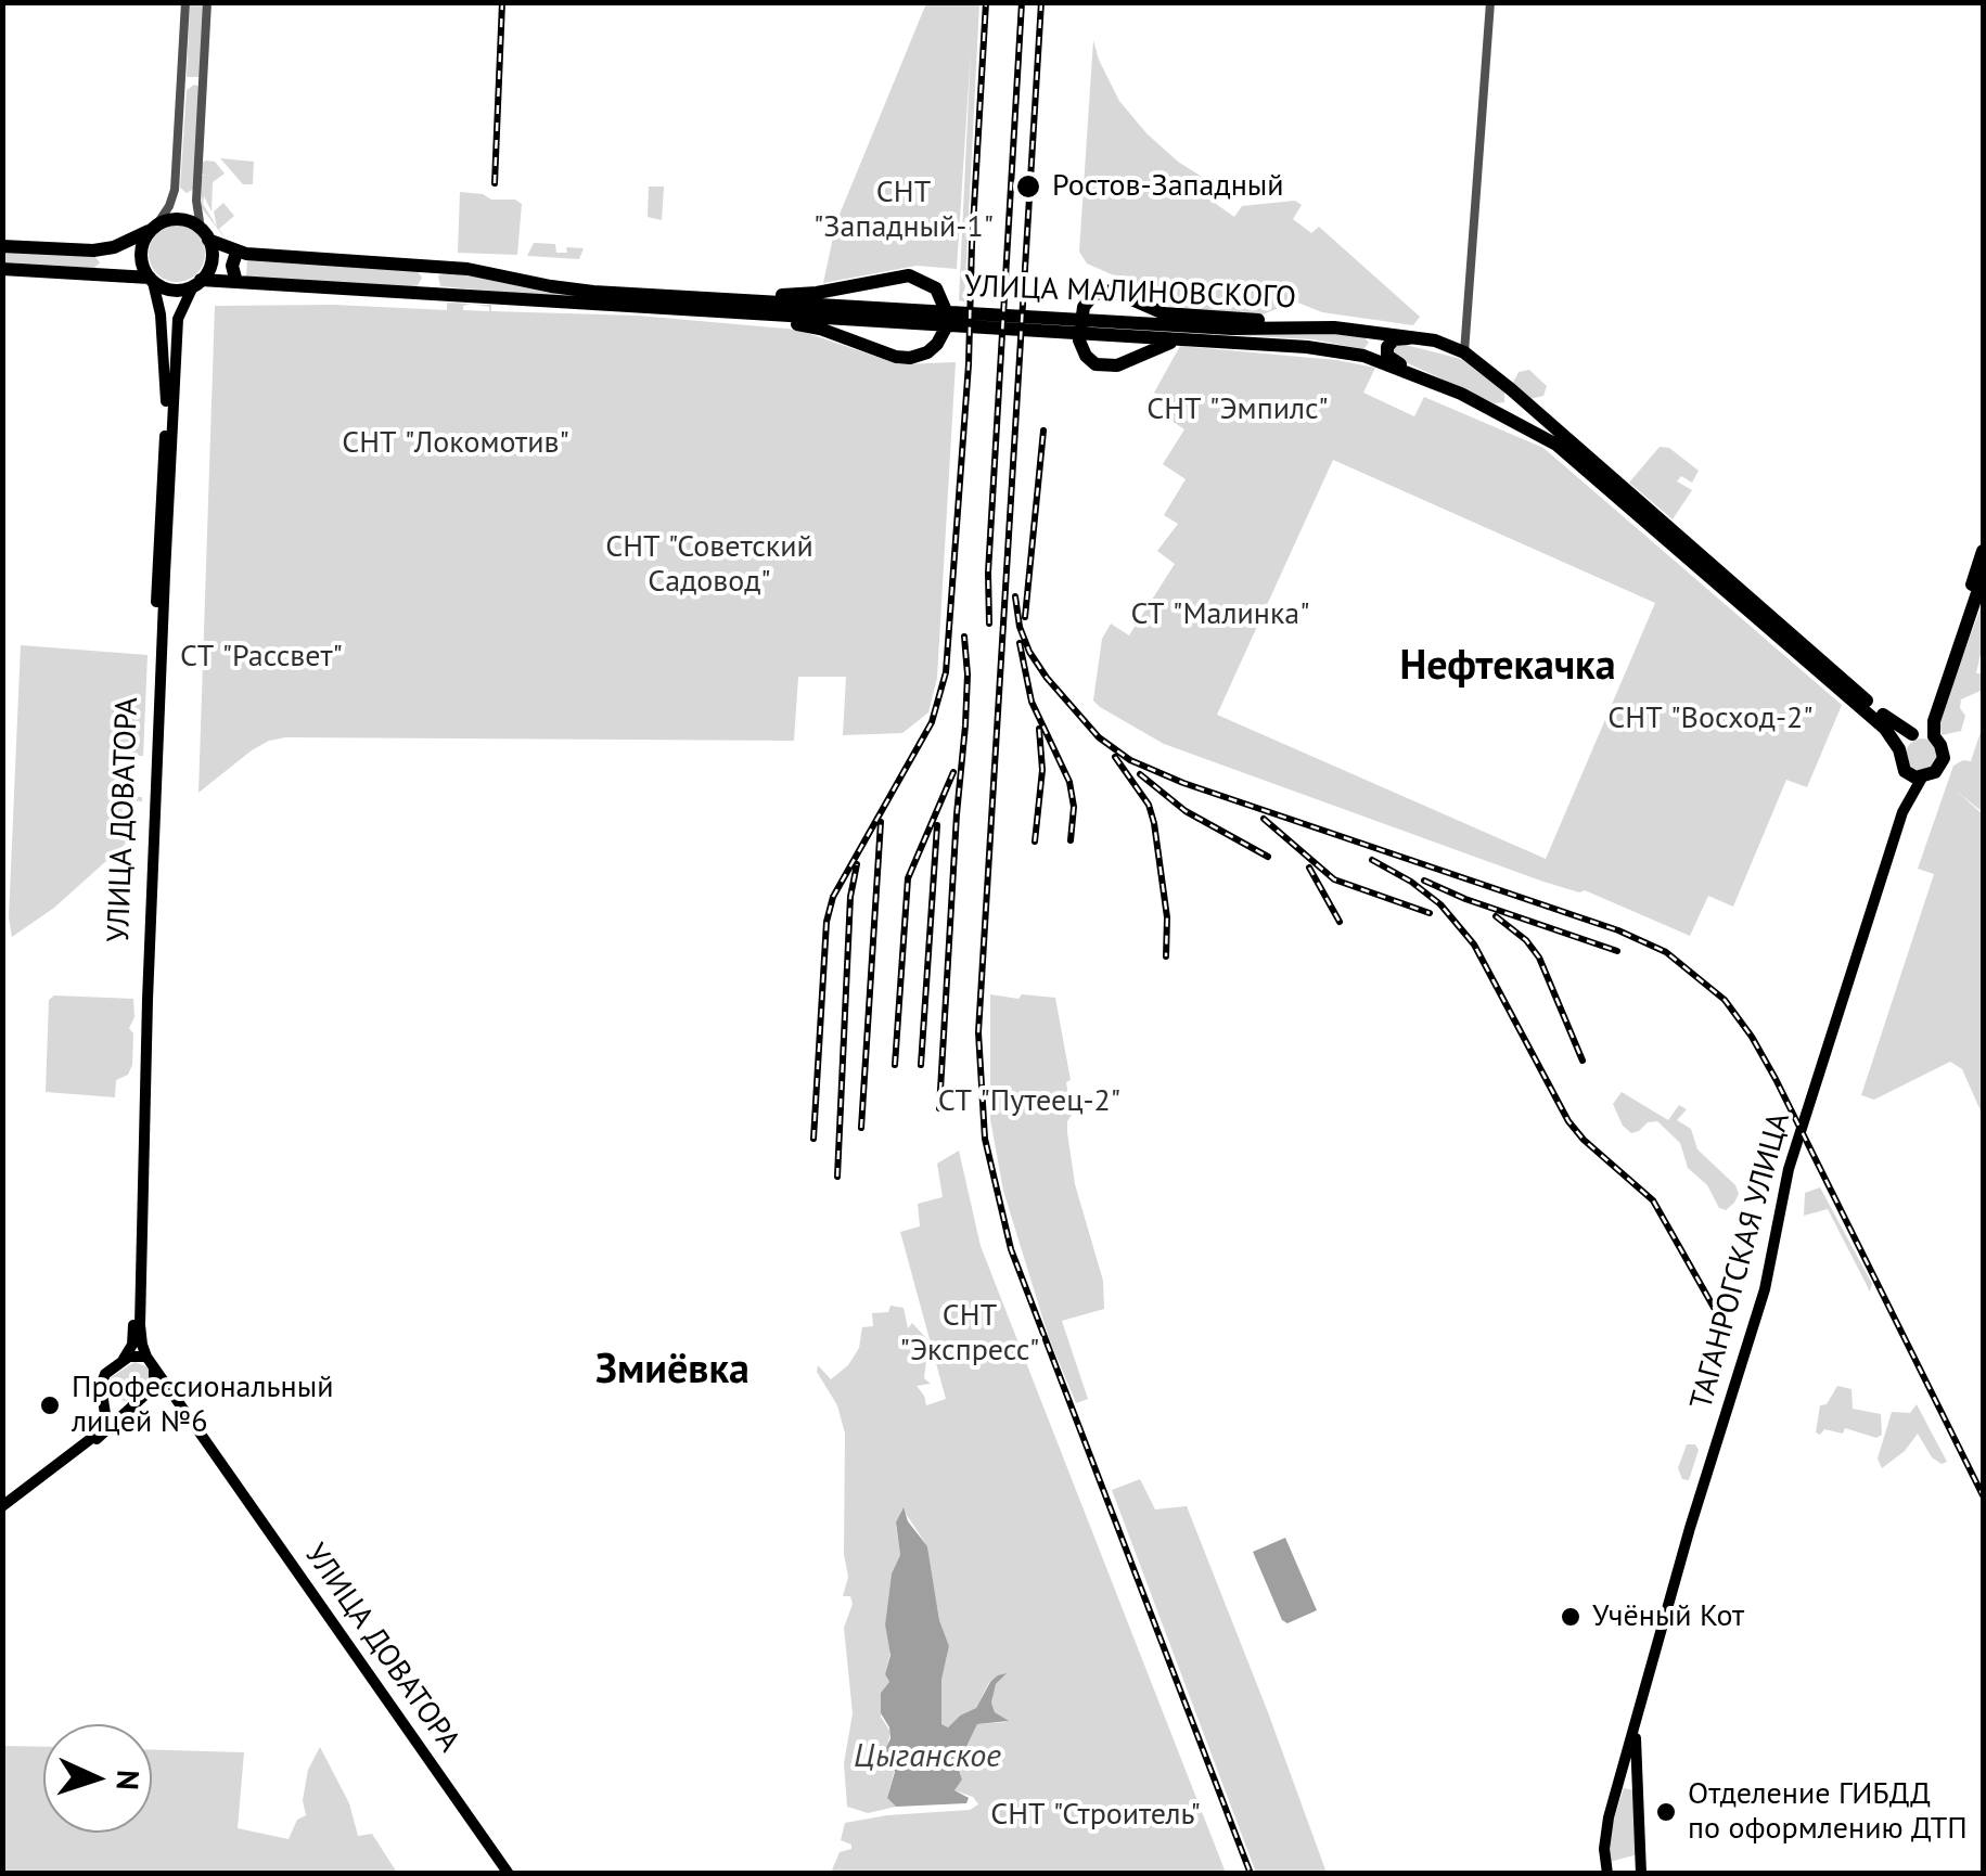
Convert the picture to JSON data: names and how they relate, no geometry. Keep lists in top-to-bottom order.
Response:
{
  "streets": {
    "highway": ["УЛИЦА МАЛИНОВСКОГО"],
    "main road": ["УЛИЦА ДОВАТОРА", "ТАГАНРОГСКАЯ УЛИЦА"]
  },
  "crossings": [
    ["УЛИЦА МАЛИНОВСКОГО", "УЛИЦА ДОВАТОРА"],
    ["УЛИЦА МАЛИНОВСКОГО", "ТАГАНРОГСКАЯ УЛИЦА"]
  ],
  "districts": ["Нефтекачка", "Змиёвка"],
  "water": ["Цыганское"],
  "parks": [
    "СНТ \"Западный-1\"",
    "СНТ \"Эмпилс\"",
    "СНТ \"Локомотив\"",
    "СНТ \"Советский Садовод\"",
    "СТ \"Малинка\"",
    "СТ \"Рассвет\"",
    "СНТ \"Восход-2\"",
    "СТ \"Путеец-2\"",
    "СНТ \"Экспресс\"",
    "СНТ \"Строитель\""
  ],
  "places": [
    "Ростов-Западный",
    "Профессиональный лицей №6",
    "Учёный Кот",
    "Отделение ГИБДД по оформлению ДТП"
  ],
  "north": "right"
}
